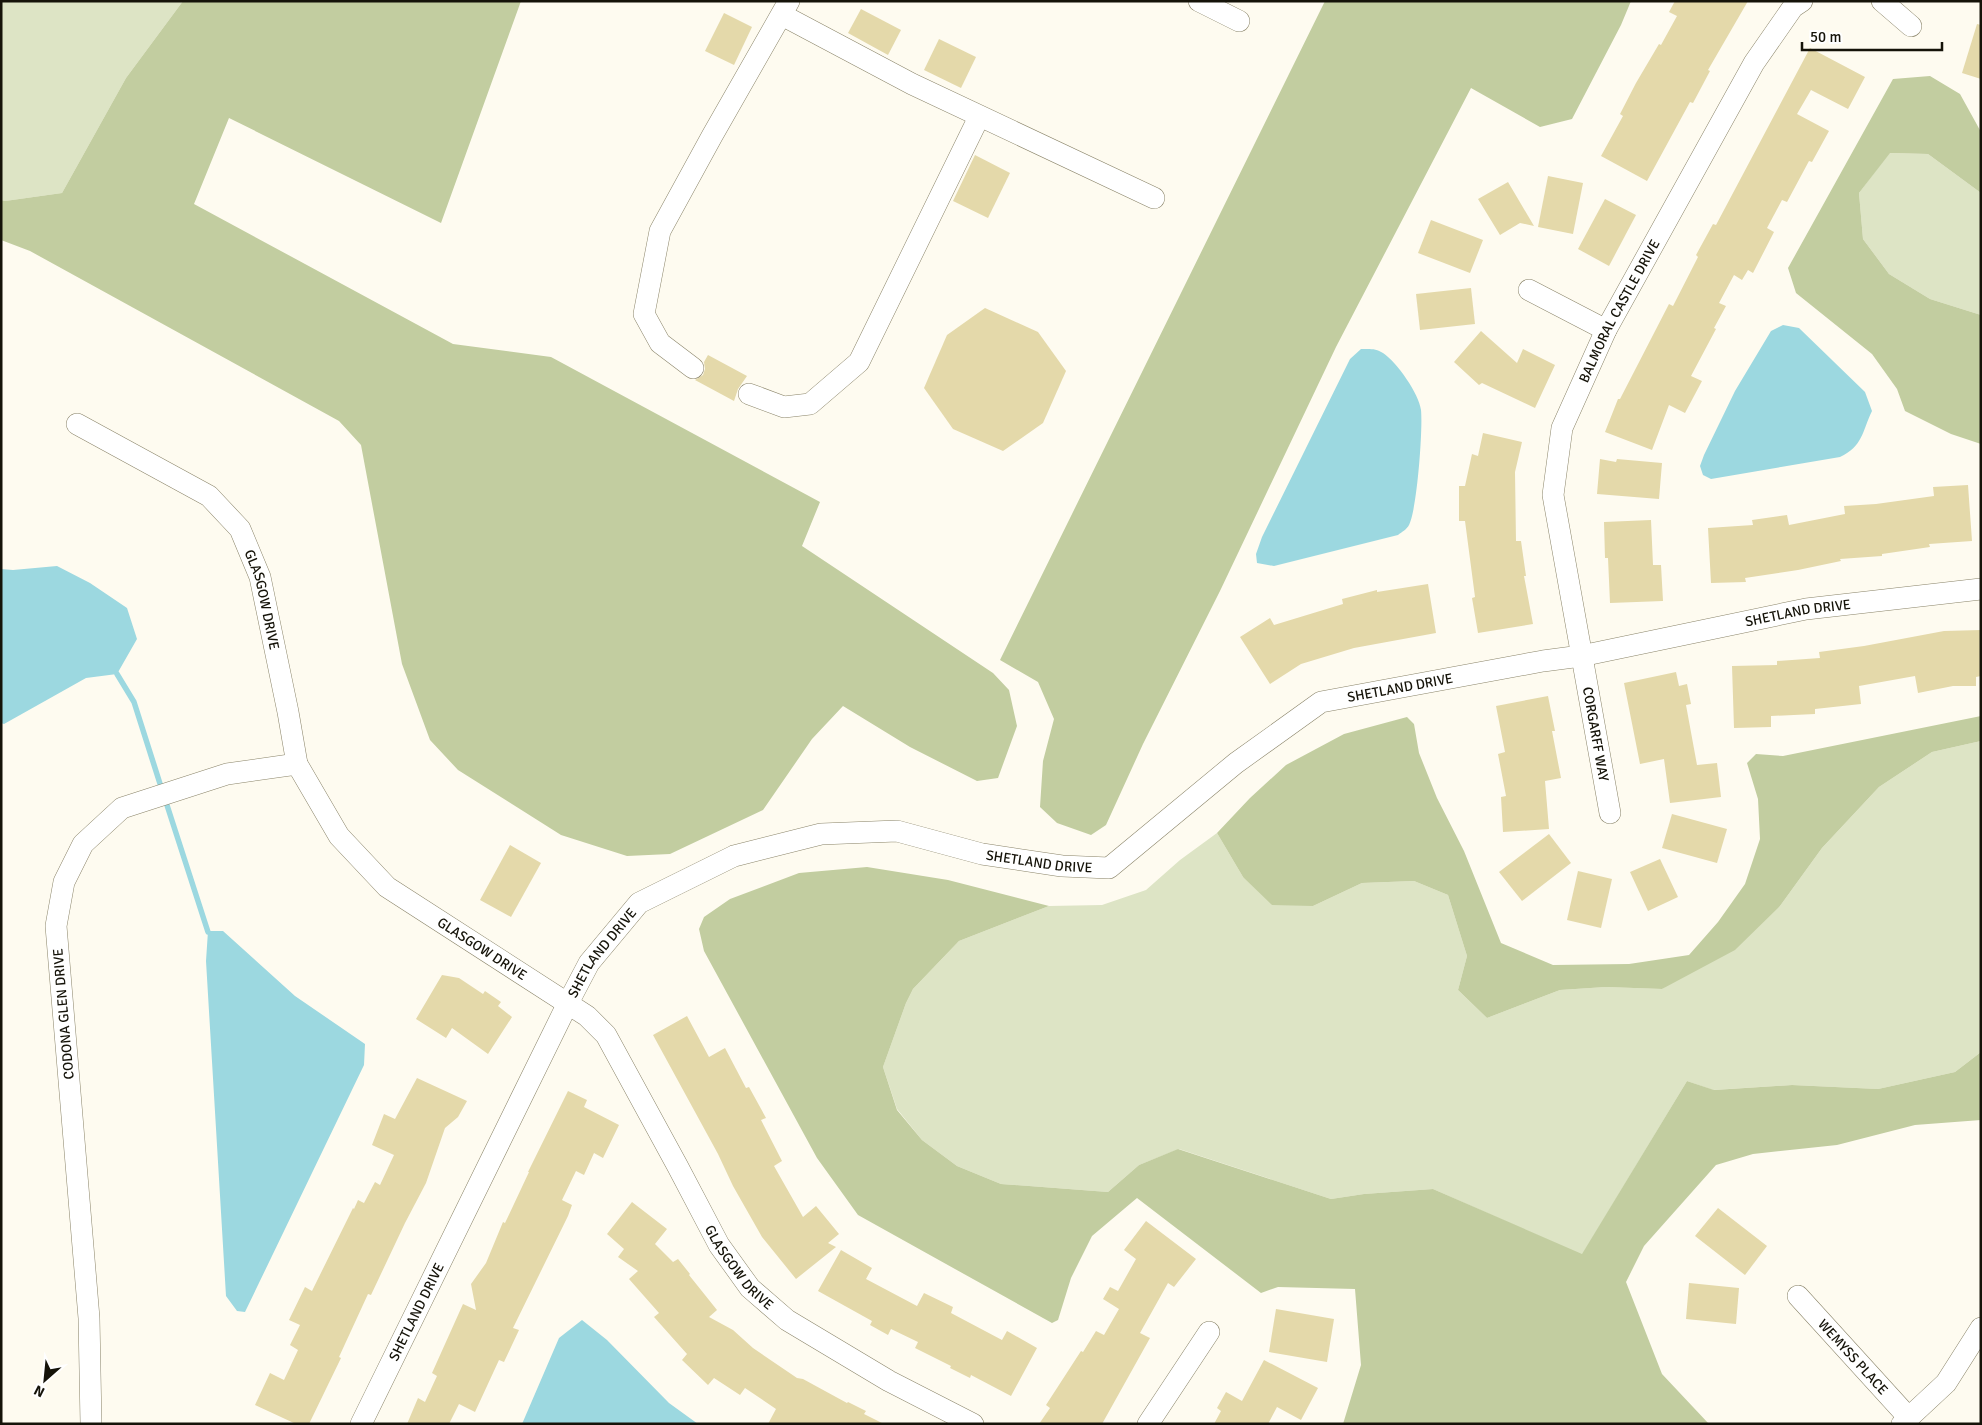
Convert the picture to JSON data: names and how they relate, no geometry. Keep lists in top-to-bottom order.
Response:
{
  "streets": {
    "street": [
      "BALMORAL CASTLE DRIVE",
      "GLASGOW DRIVE",
      "SHETLAND DRIVE",
      "CORGARFF WAY",
      "CODONA GLEN DRIVE",
      "WEMYSS PLACE"
    ]
  },
  "crossings": [
    ["BALMORAL CASTLE DRIVE", "SHETLAND DRIVE"],
    ["BALMORAL CASTLE DRIVE", "CORGARFF WAY"],
    ["GLASGOW DRIVE", "SHETLAND DRIVE"],
    ["GLASGOW DRIVE", "CODONA GLEN DRIVE"],
    ["SHETLAND DRIVE", "CORGARFF WAY"]
  ],
  "scale_bar": "50 m",
  "north": "bottom left"
}
